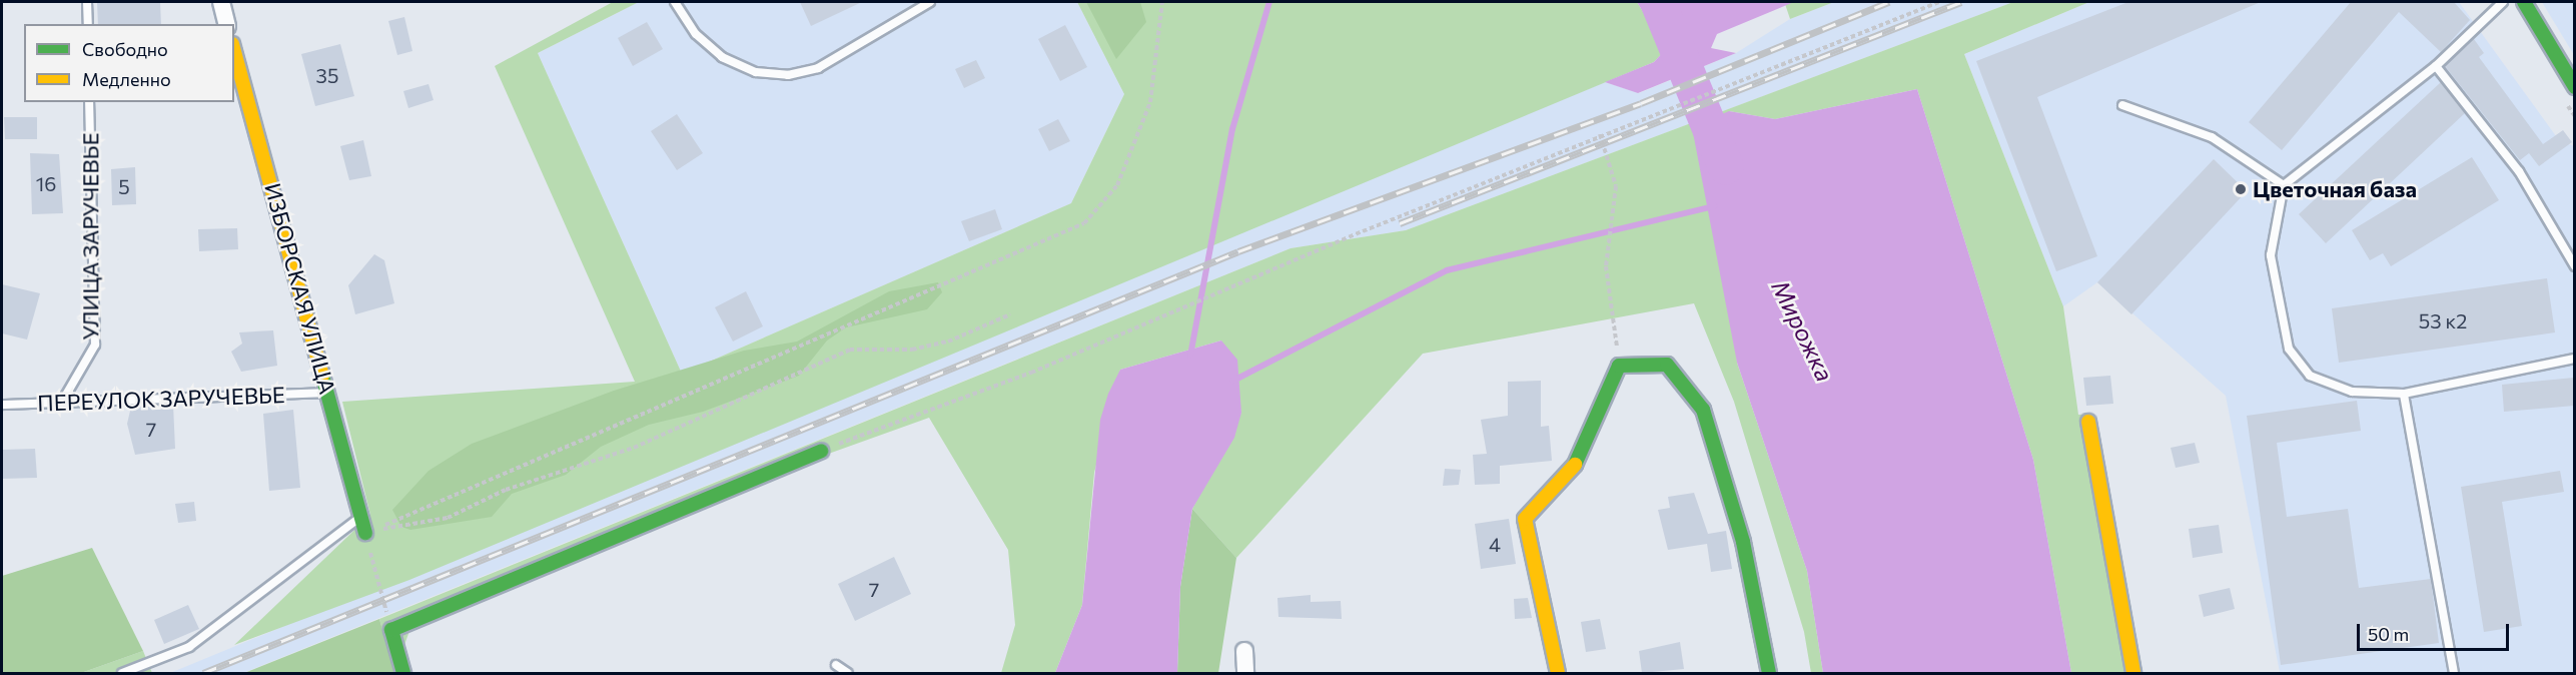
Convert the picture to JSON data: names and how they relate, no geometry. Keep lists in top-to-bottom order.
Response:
{
  "streets": {
    "street": ["ИЗБОРСКАЯ УЛИЦА"],
    "lane": ["УЛИЦА ЗАРУЧЕВЬЕ", "ПЕРЕУЛОК ЗАРУЧЕВЬЕ"]
  },
  "crossings": [
    ["УЛИЦА ЗАРУЧЕВЬЕ", "ПЕРЕУЛОК ЗАРУЧЕВЬЕ"],
    ["ИЗБОРСКАЯ УЛИЦА", "ПЕРЕУЛОК ЗАРУЧЕВЬЕ"]
  ],
  "water": ["Мирожка"],
  "places": ["Цветочная база"],
  "house_numbers": [
    "35",
    "16",
    "5",
    "53 к2",
    "7",
    "4",
    "7"
  ],
  "legend": ["Свободно", "Медленно"],
  "scale_bar": "50 m"
}
